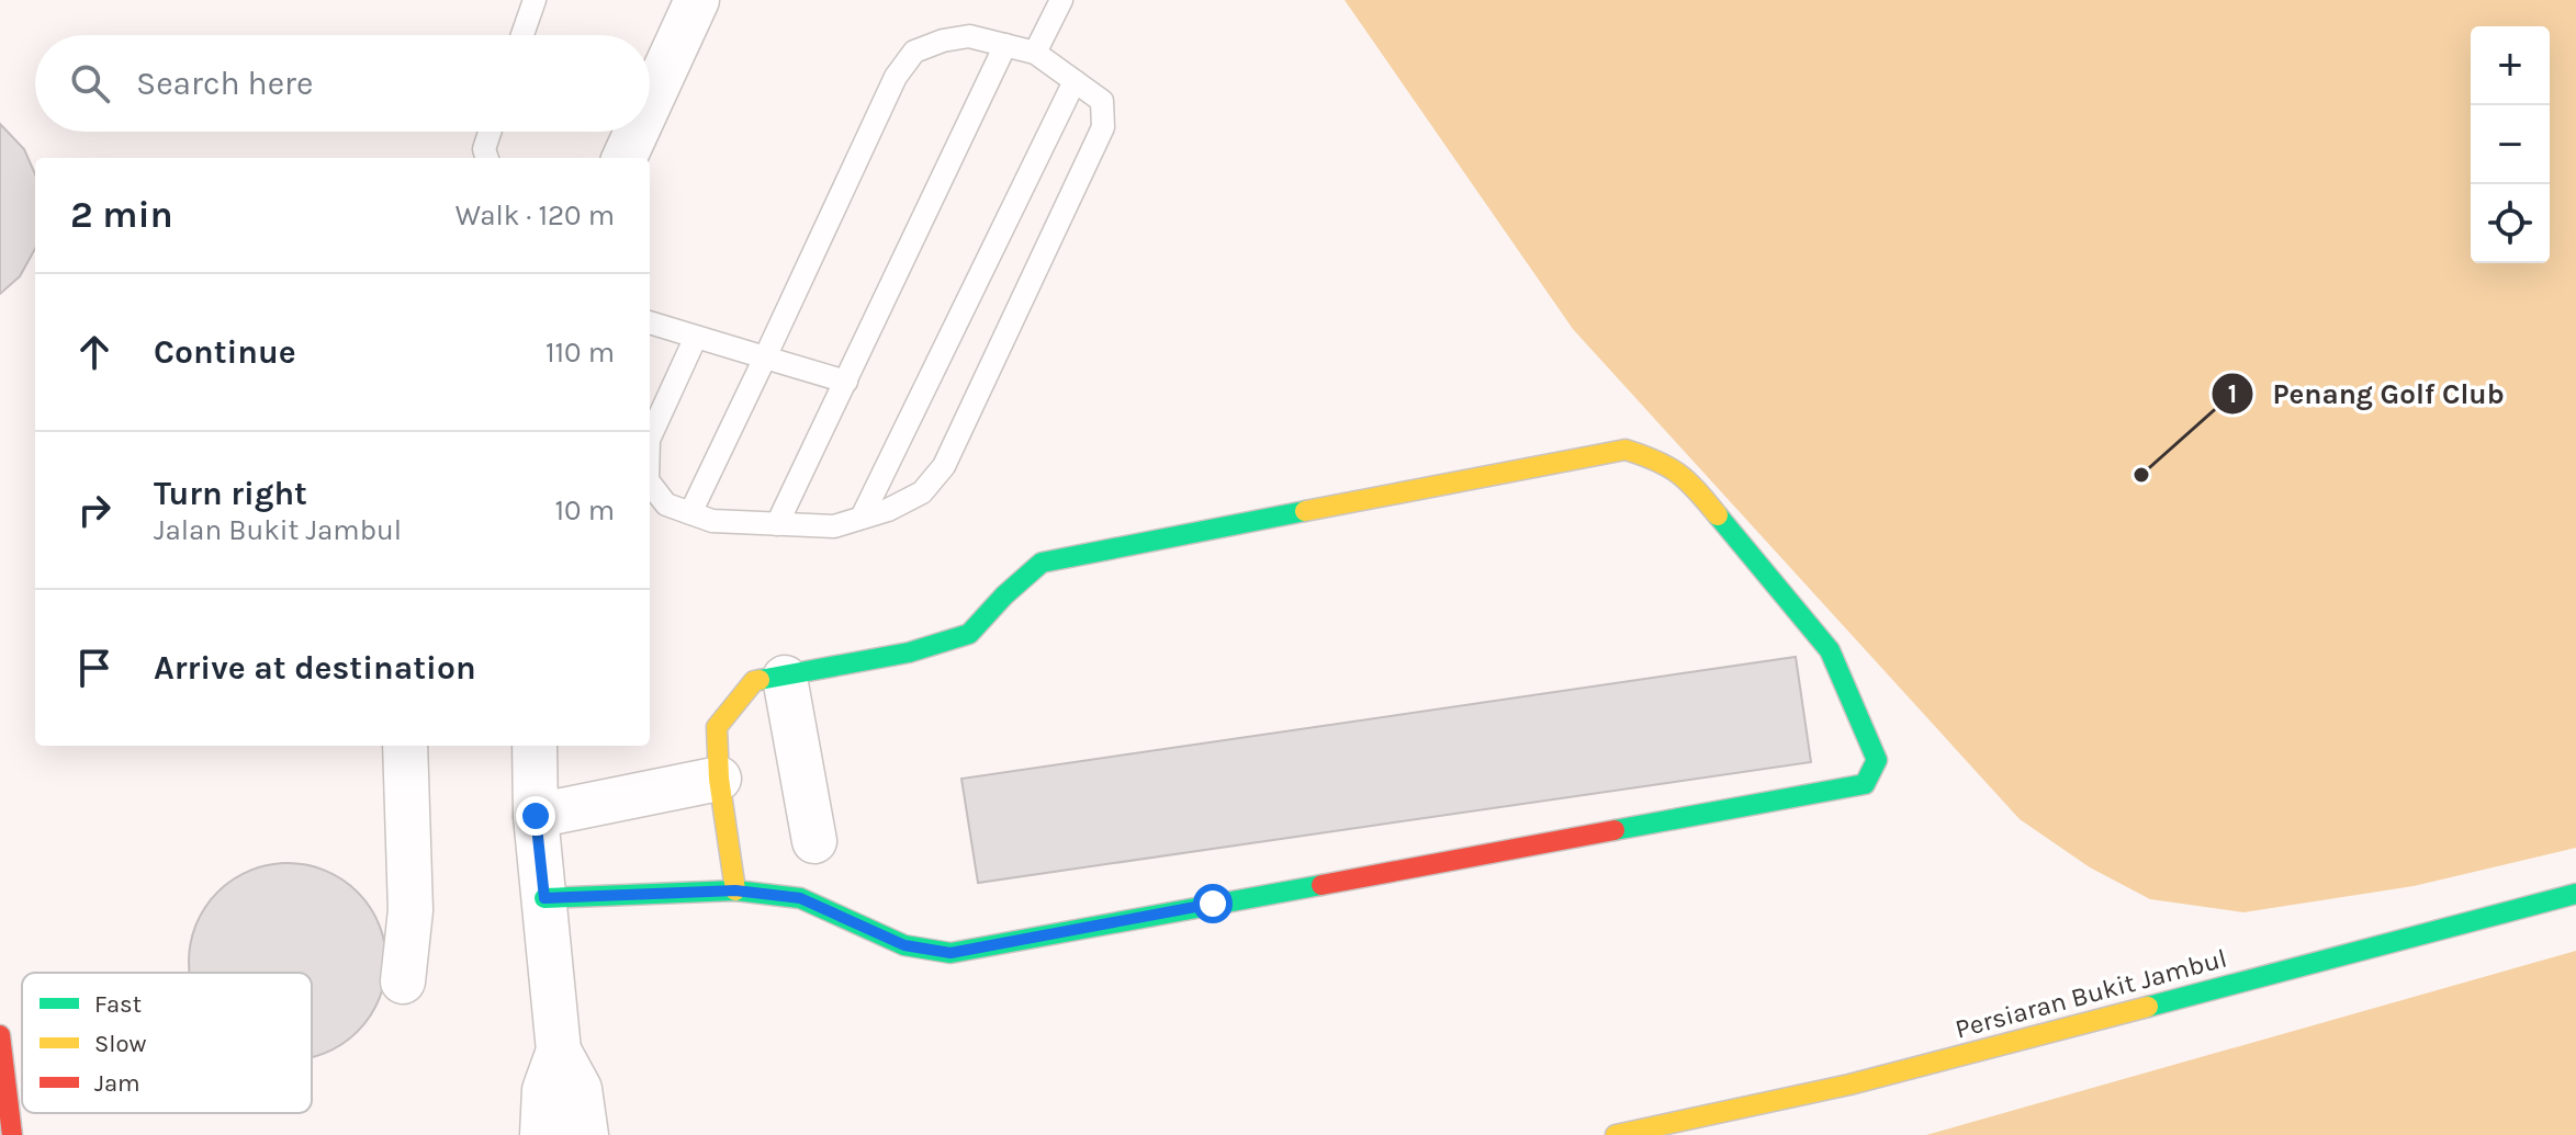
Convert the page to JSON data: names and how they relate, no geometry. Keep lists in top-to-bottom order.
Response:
{
  "streets": {
    "street": ["Persiaran Bukit Jambul"]
  },
  "places": ["Penang Golf Club"],
  "legend": ["Fast", "Slow", "Jam"],
  "page": {
    "map_buttons": ["+", "−"],
    "search": "Search here",
    "heading": ["2 min", "Walk · 120 m"],
    "list": [
      ["Continue", "110 m"],
      ["Turn right", "Jalan Bukit Jambul", "10 m"],
      "Arrive at destination"
    ]
  }
}
